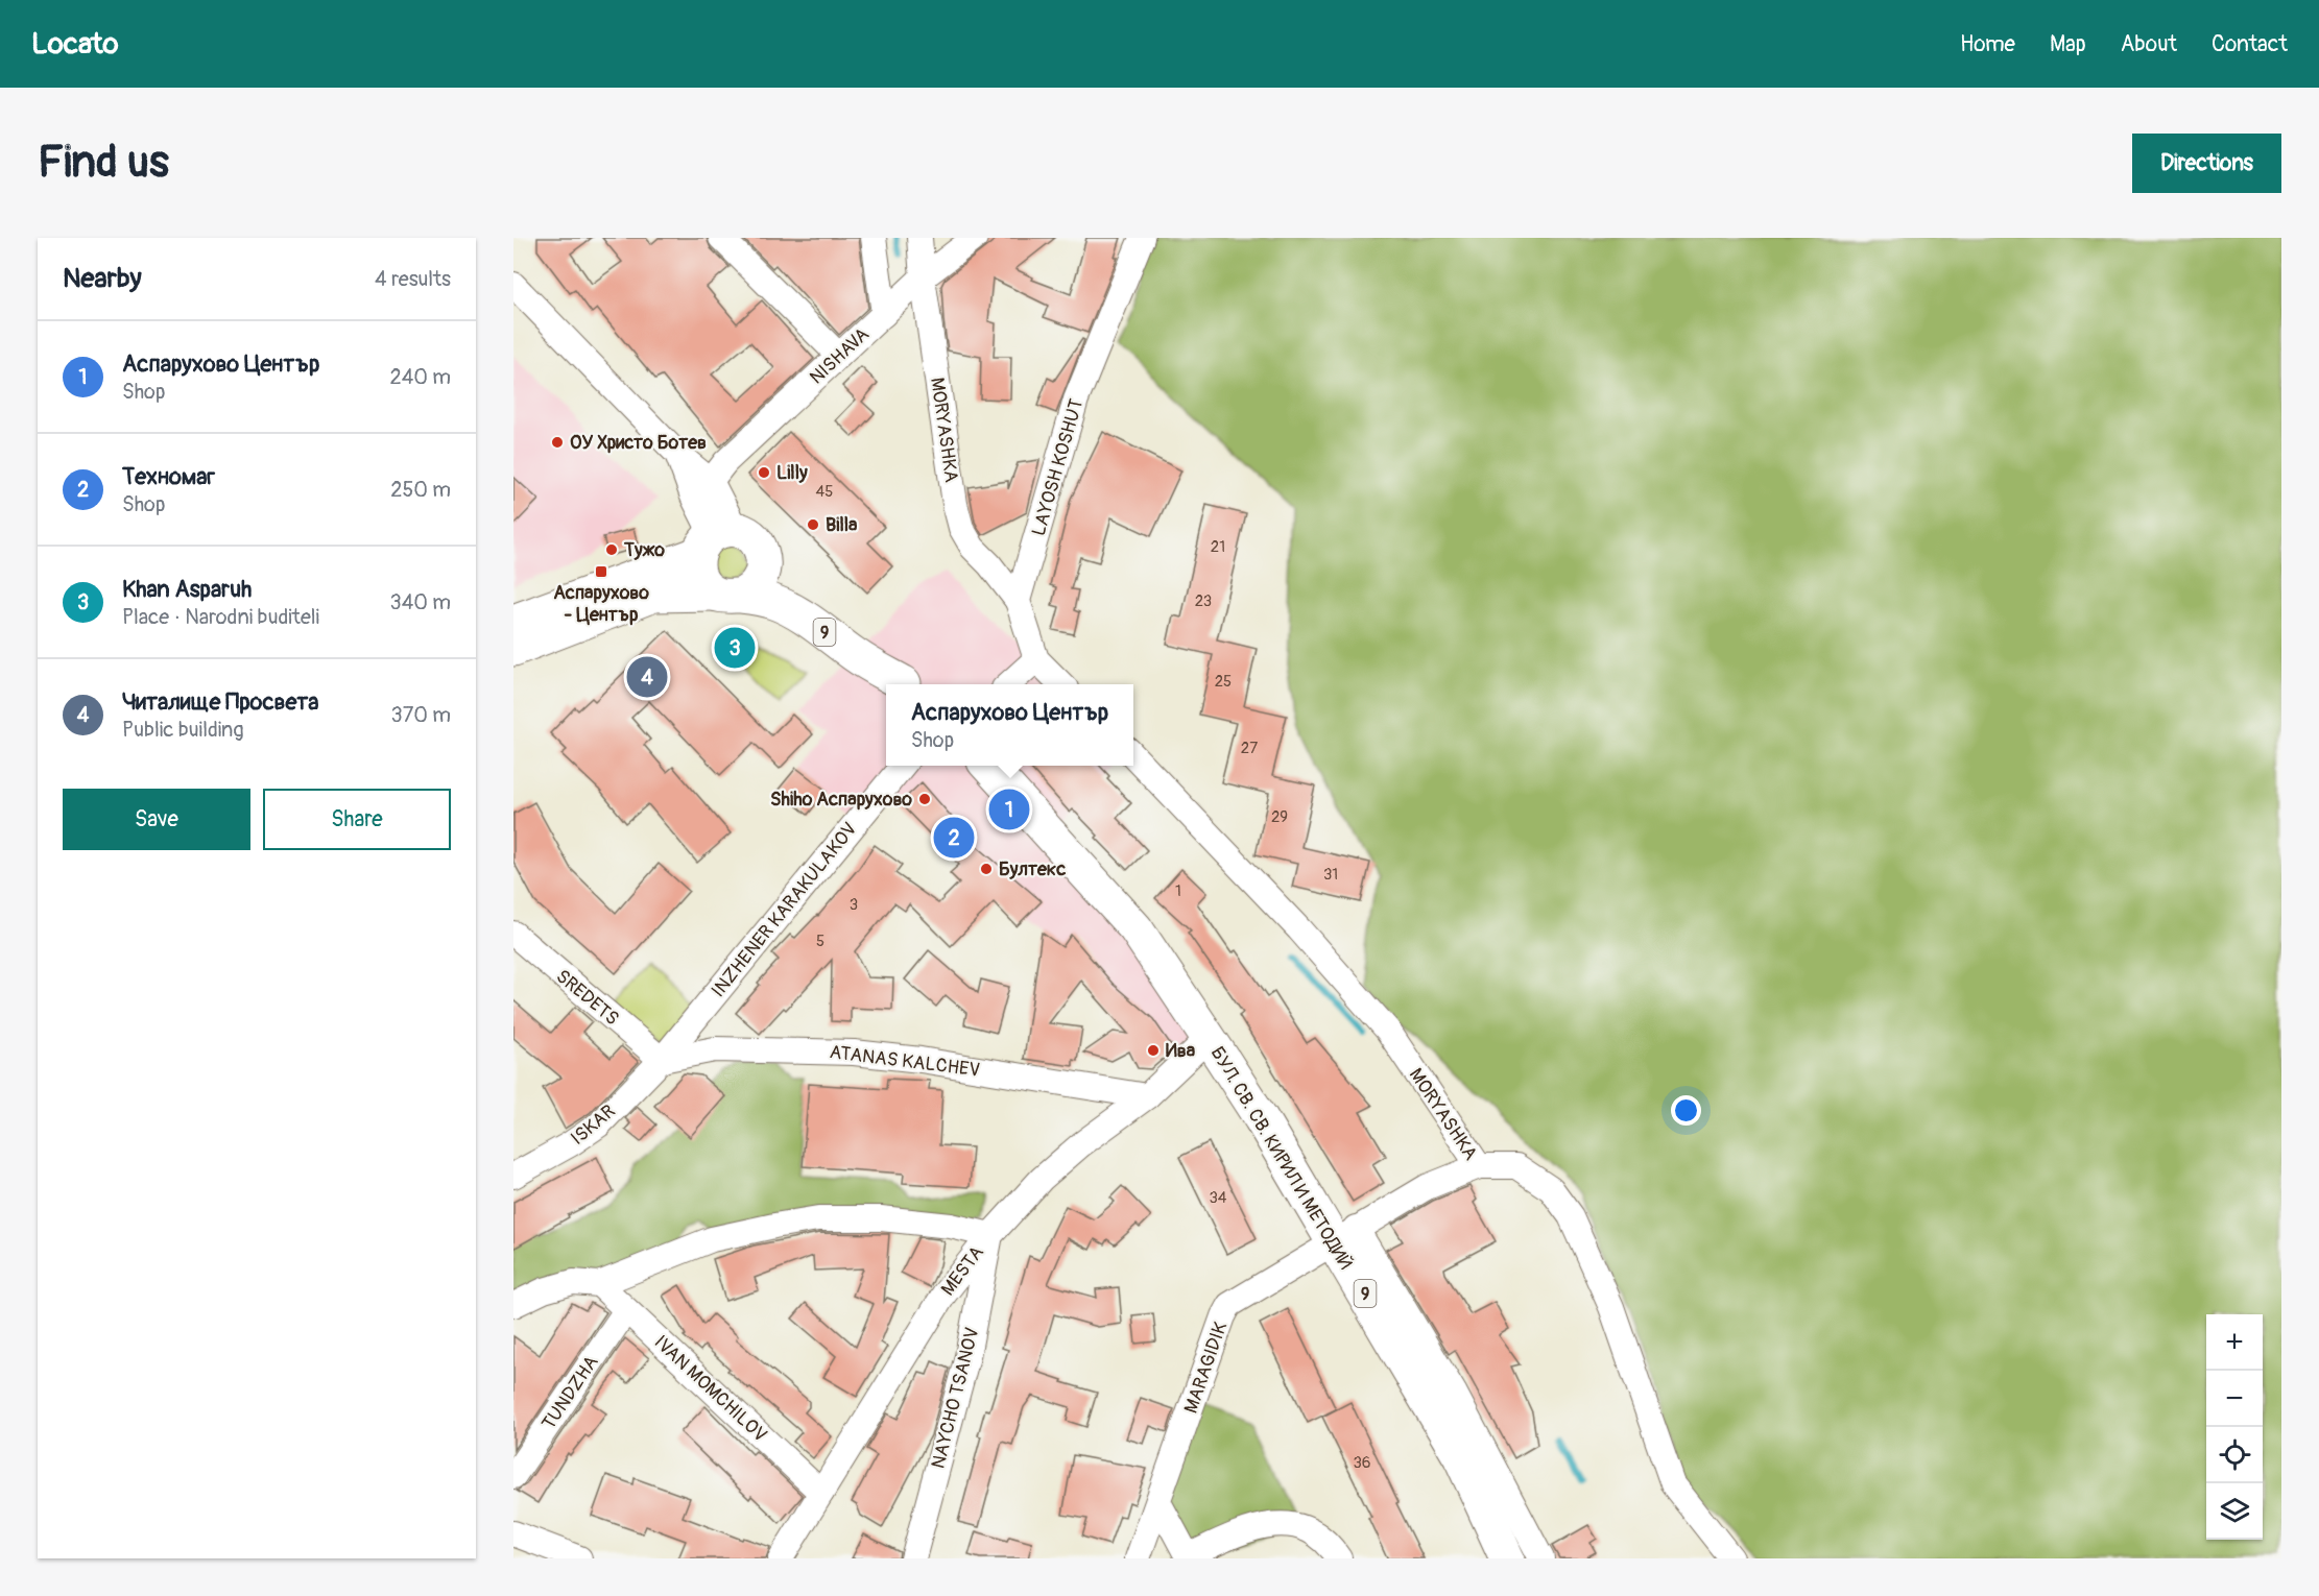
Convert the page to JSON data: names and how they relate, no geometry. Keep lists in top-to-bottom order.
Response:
{
  "streets": {
    "main road": ["9", "БУЛ. СВ. СВ. КИРИЛ И МЕТОДИЙ"],
    "street": [
      "NISHAVA",
      "MORYASHKA",
      "LAYOSH KOSHUT",
      "INZHENER KARAKULAKOV",
      "SREDETS",
      "ATANAS KALCHEV",
      "ISKAR",
      "MESTA",
      "MARAGIDIK",
      "IVAN MOMCHILOV",
      "TUNDZHA",
      "NAYCHO TSANOV"
    ]
  },
  "crossings": [
    ["NISHAVA", "MORYASHKA"],
    ["MORYASHKA", "LAYOSH KOSHUT"],
    ["MORYASHKA", "MARAGIDIK"],
    ["INZHENER KARAKULAKOV", "SREDETS"],
    ["INZHENER KARAKULAKOV", "ATANAS KALCHEV"],
    ["INZHENER KARAKULAKOV", "ISKAR"],
    ["SREDETS", "ATANAS KALCHEV"],
    ["SREDETS", "ISKAR"],
    ["ATANAS KALCHEV", "ISKAR"],
    ["ATANAS KALCHEV", "MESTA"],
    ["БУЛ. СВ. СВ. КИРИЛ И МЕТОДИЙ", "MESTA"],
    ["БУЛ. СВ. СВ. КИРИЛ И МЕТОДИЙ", "MARAGIDIK"],
    ["MESTA", "IVAN MOMCHILOV"],
    ["MESTA", "NAYCHO TSANOV"],
    ["IVAN MOMCHILOV", "TUNDZHA"]
  ],
  "places": {
    "other": [
      "ОУ Христо Ботев",
      "Lilly",
      "Billa",
      "Тужо",
      "Shiho Аспарухово",
      "Бултекс",
      "Ива"
    ],
    "transit": ["Аспарухово - Център"]
  },
  "house_numbers": [
    "45",
    "21",
    "23",
    "25",
    "27",
    "29",
    "31",
    "1",
    "3",
    "5",
    "34",
    "36"
  ],
  "page": {
    "header": "Locato",
    "nav": [
      "Home",
      "Map",
      "About",
      "Contact"
    ],
    "buttons": [
      "Directions",
      ["Save", "Share"]
    ],
    "title": "Find us",
    "heading": ["Nearby", "4 results"],
    "list": [
      {
        "mark": "1",
        "name": "Аспарухово Център",
        "note": "Shop",
        "value": "240 m"
      },
      {
        "mark": "2",
        "name": "Техномаг",
        "note": "Shop",
        "value": "250 m"
      },
      {
        "mark": "3",
        "name": "Khan Asparuh",
        "note": "Place · Narodni buditeli",
        "value": "340 m"
      },
      {
        "mark": "4",
        "name": "Читалище Просвета",
        "note": "Public building",
        "value": "370 m"
      }
    ],
    "pins": [
      "3",
      "4",
      "1",
      "2"
    ],
    "popup": ["Аспарухово Център", "Shop"],
    "map_buttons": ["+", "−"]
  }
}
